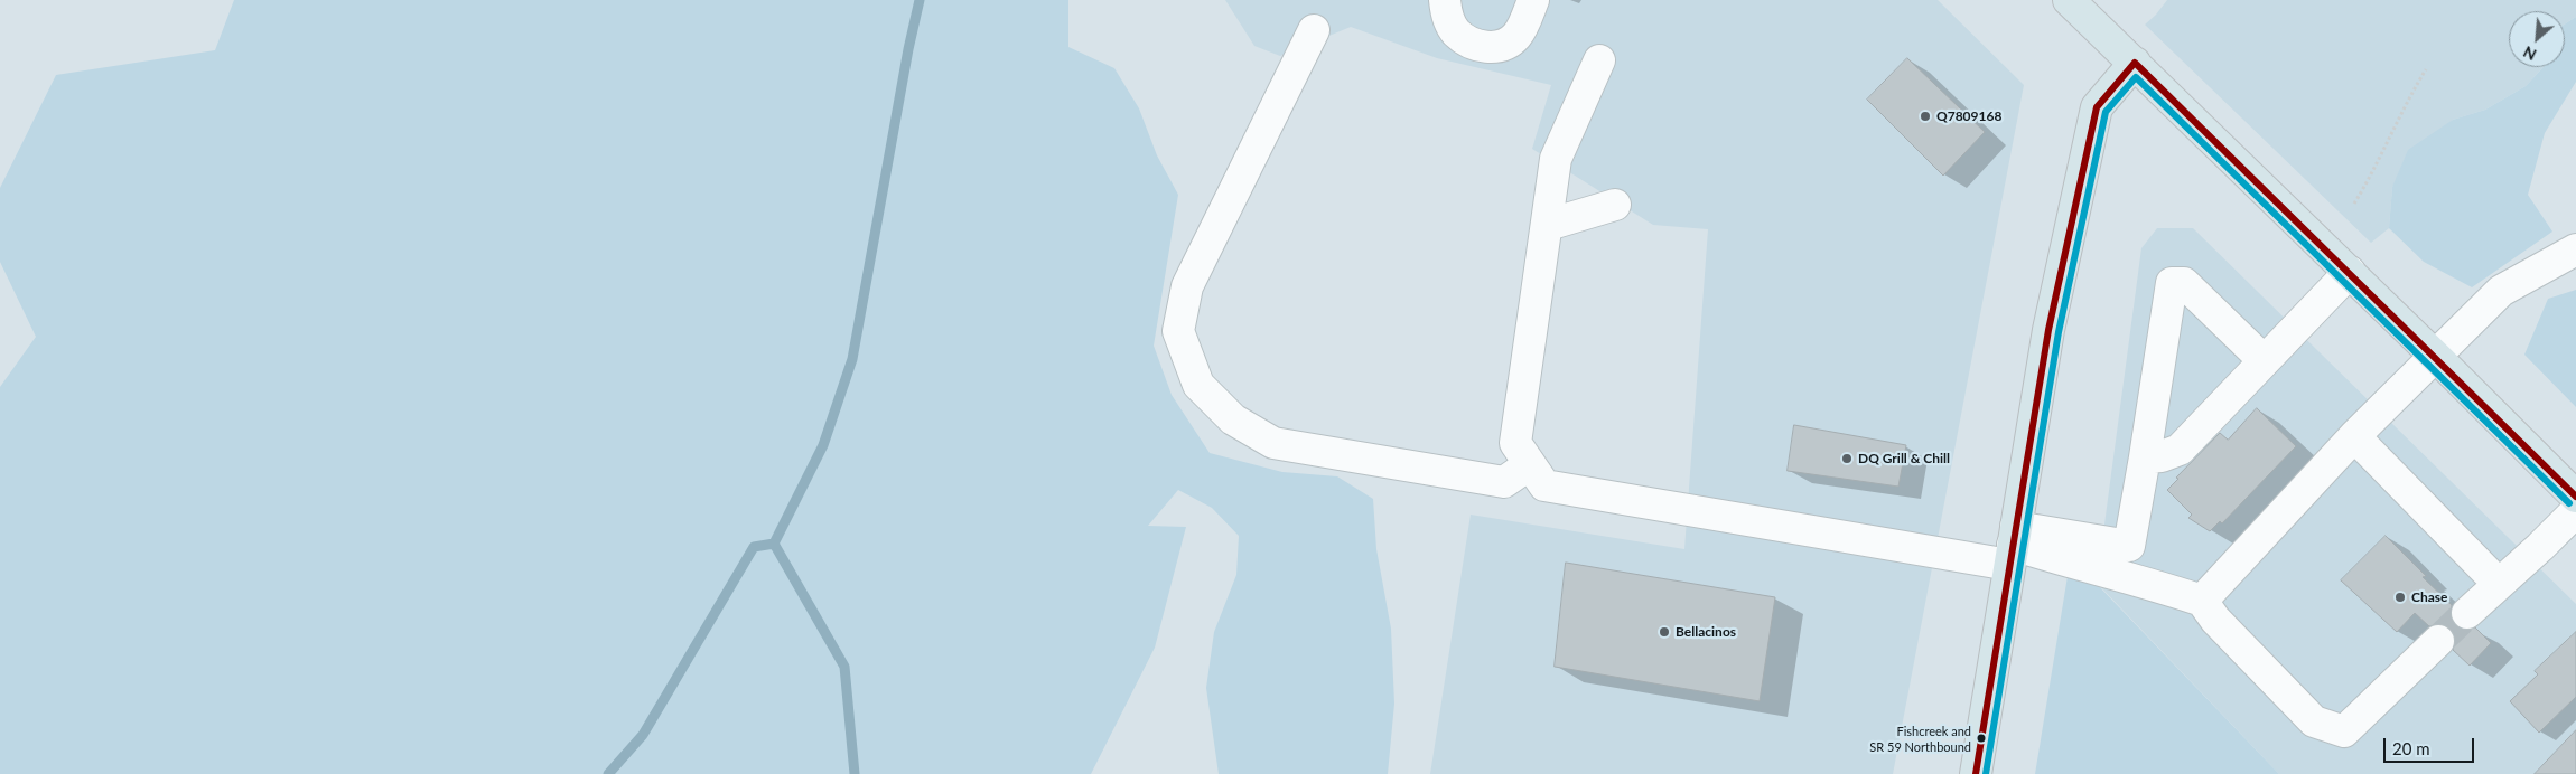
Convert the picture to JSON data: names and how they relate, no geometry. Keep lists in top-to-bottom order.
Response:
{
  "places": [
    "Q7809168",
    "DQ Grill & Chill",
    "Chase",
    "Bellacinos",
    "Fishcreek and SR 59 Northbound"
  ],
  "scale_bar": "20 m",
  "north": "bottom left"
}
